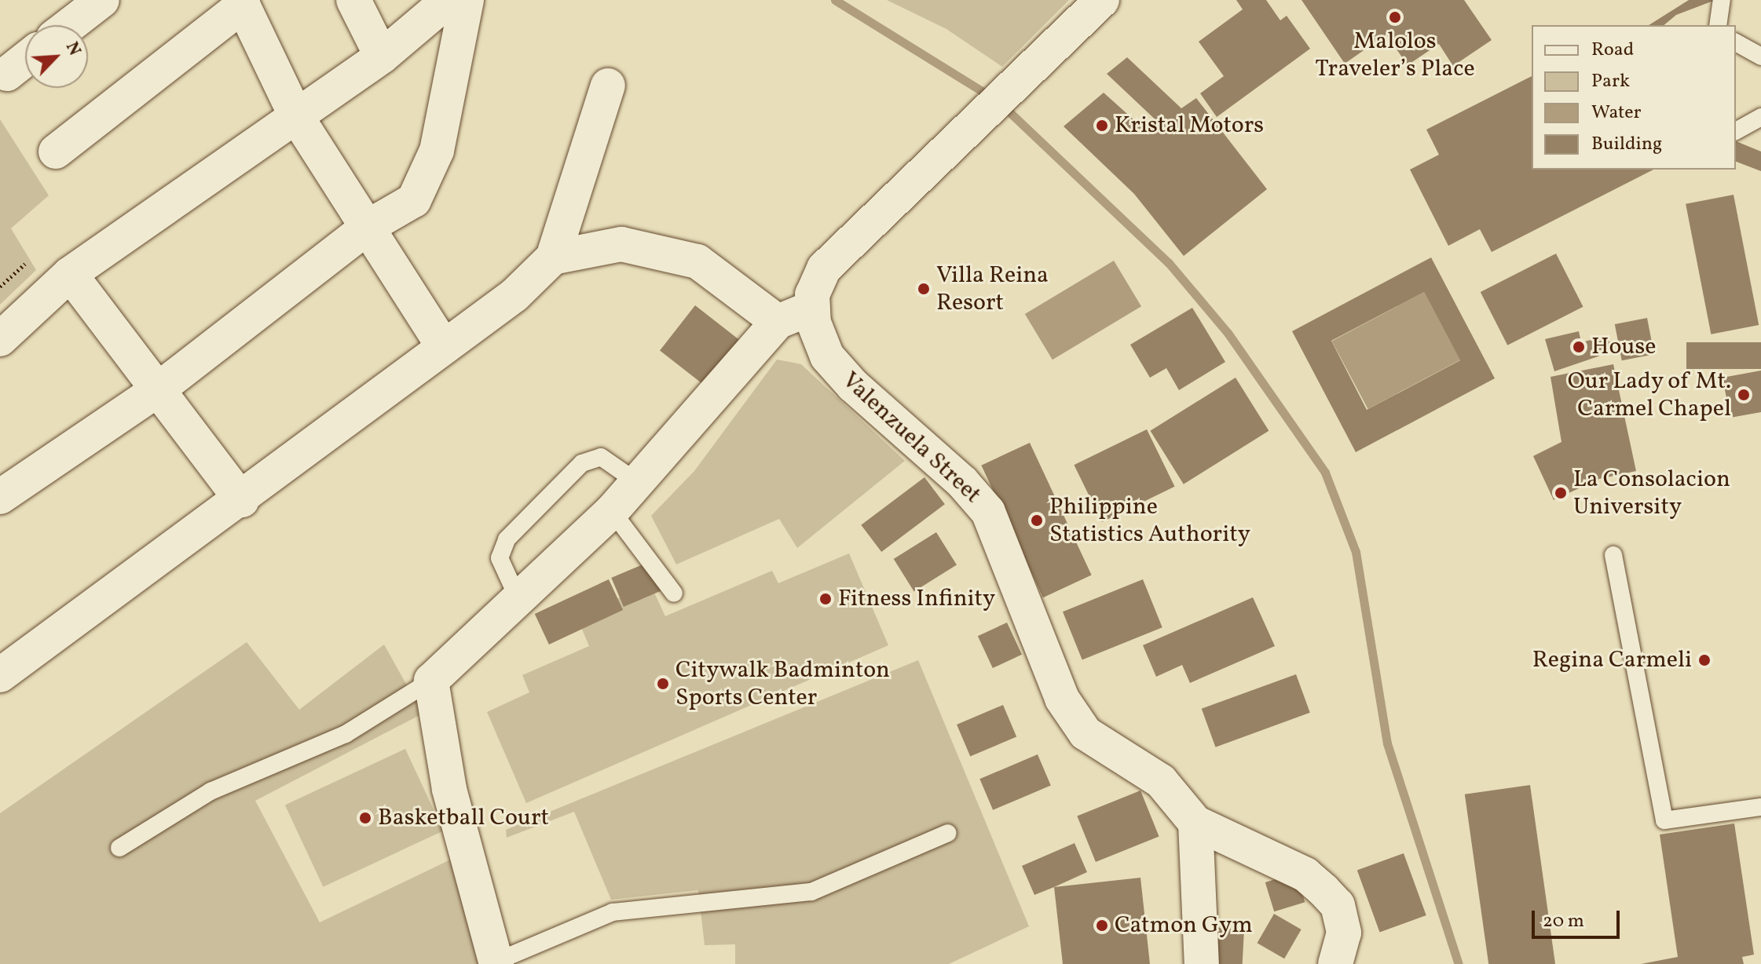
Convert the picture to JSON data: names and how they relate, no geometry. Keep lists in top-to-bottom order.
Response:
{
  "streets": {
    "street": ["Valenzuela Street"]
  },
  "places": [
    "Malolos Traveler’s Place",
    "Kristal Motors",
    "Villa Reina Resort",
    "House",
    "Our Lady of Mt. Carmel Chapel",
    "La Consolacion University",
    "Philippine Statistics Authority",
    "Fitness Infinity",
    "Regina Carmeli",
    "Citywalk Badminton Sports Center",
    "Basketball Court",
    "Catmon Gym"
  ],
  "legend": [
    "Road",
    "Park",
    "Water",
    "Building"
  ],
  "scale_bar": "20 m",
  "north": "top right"
}
